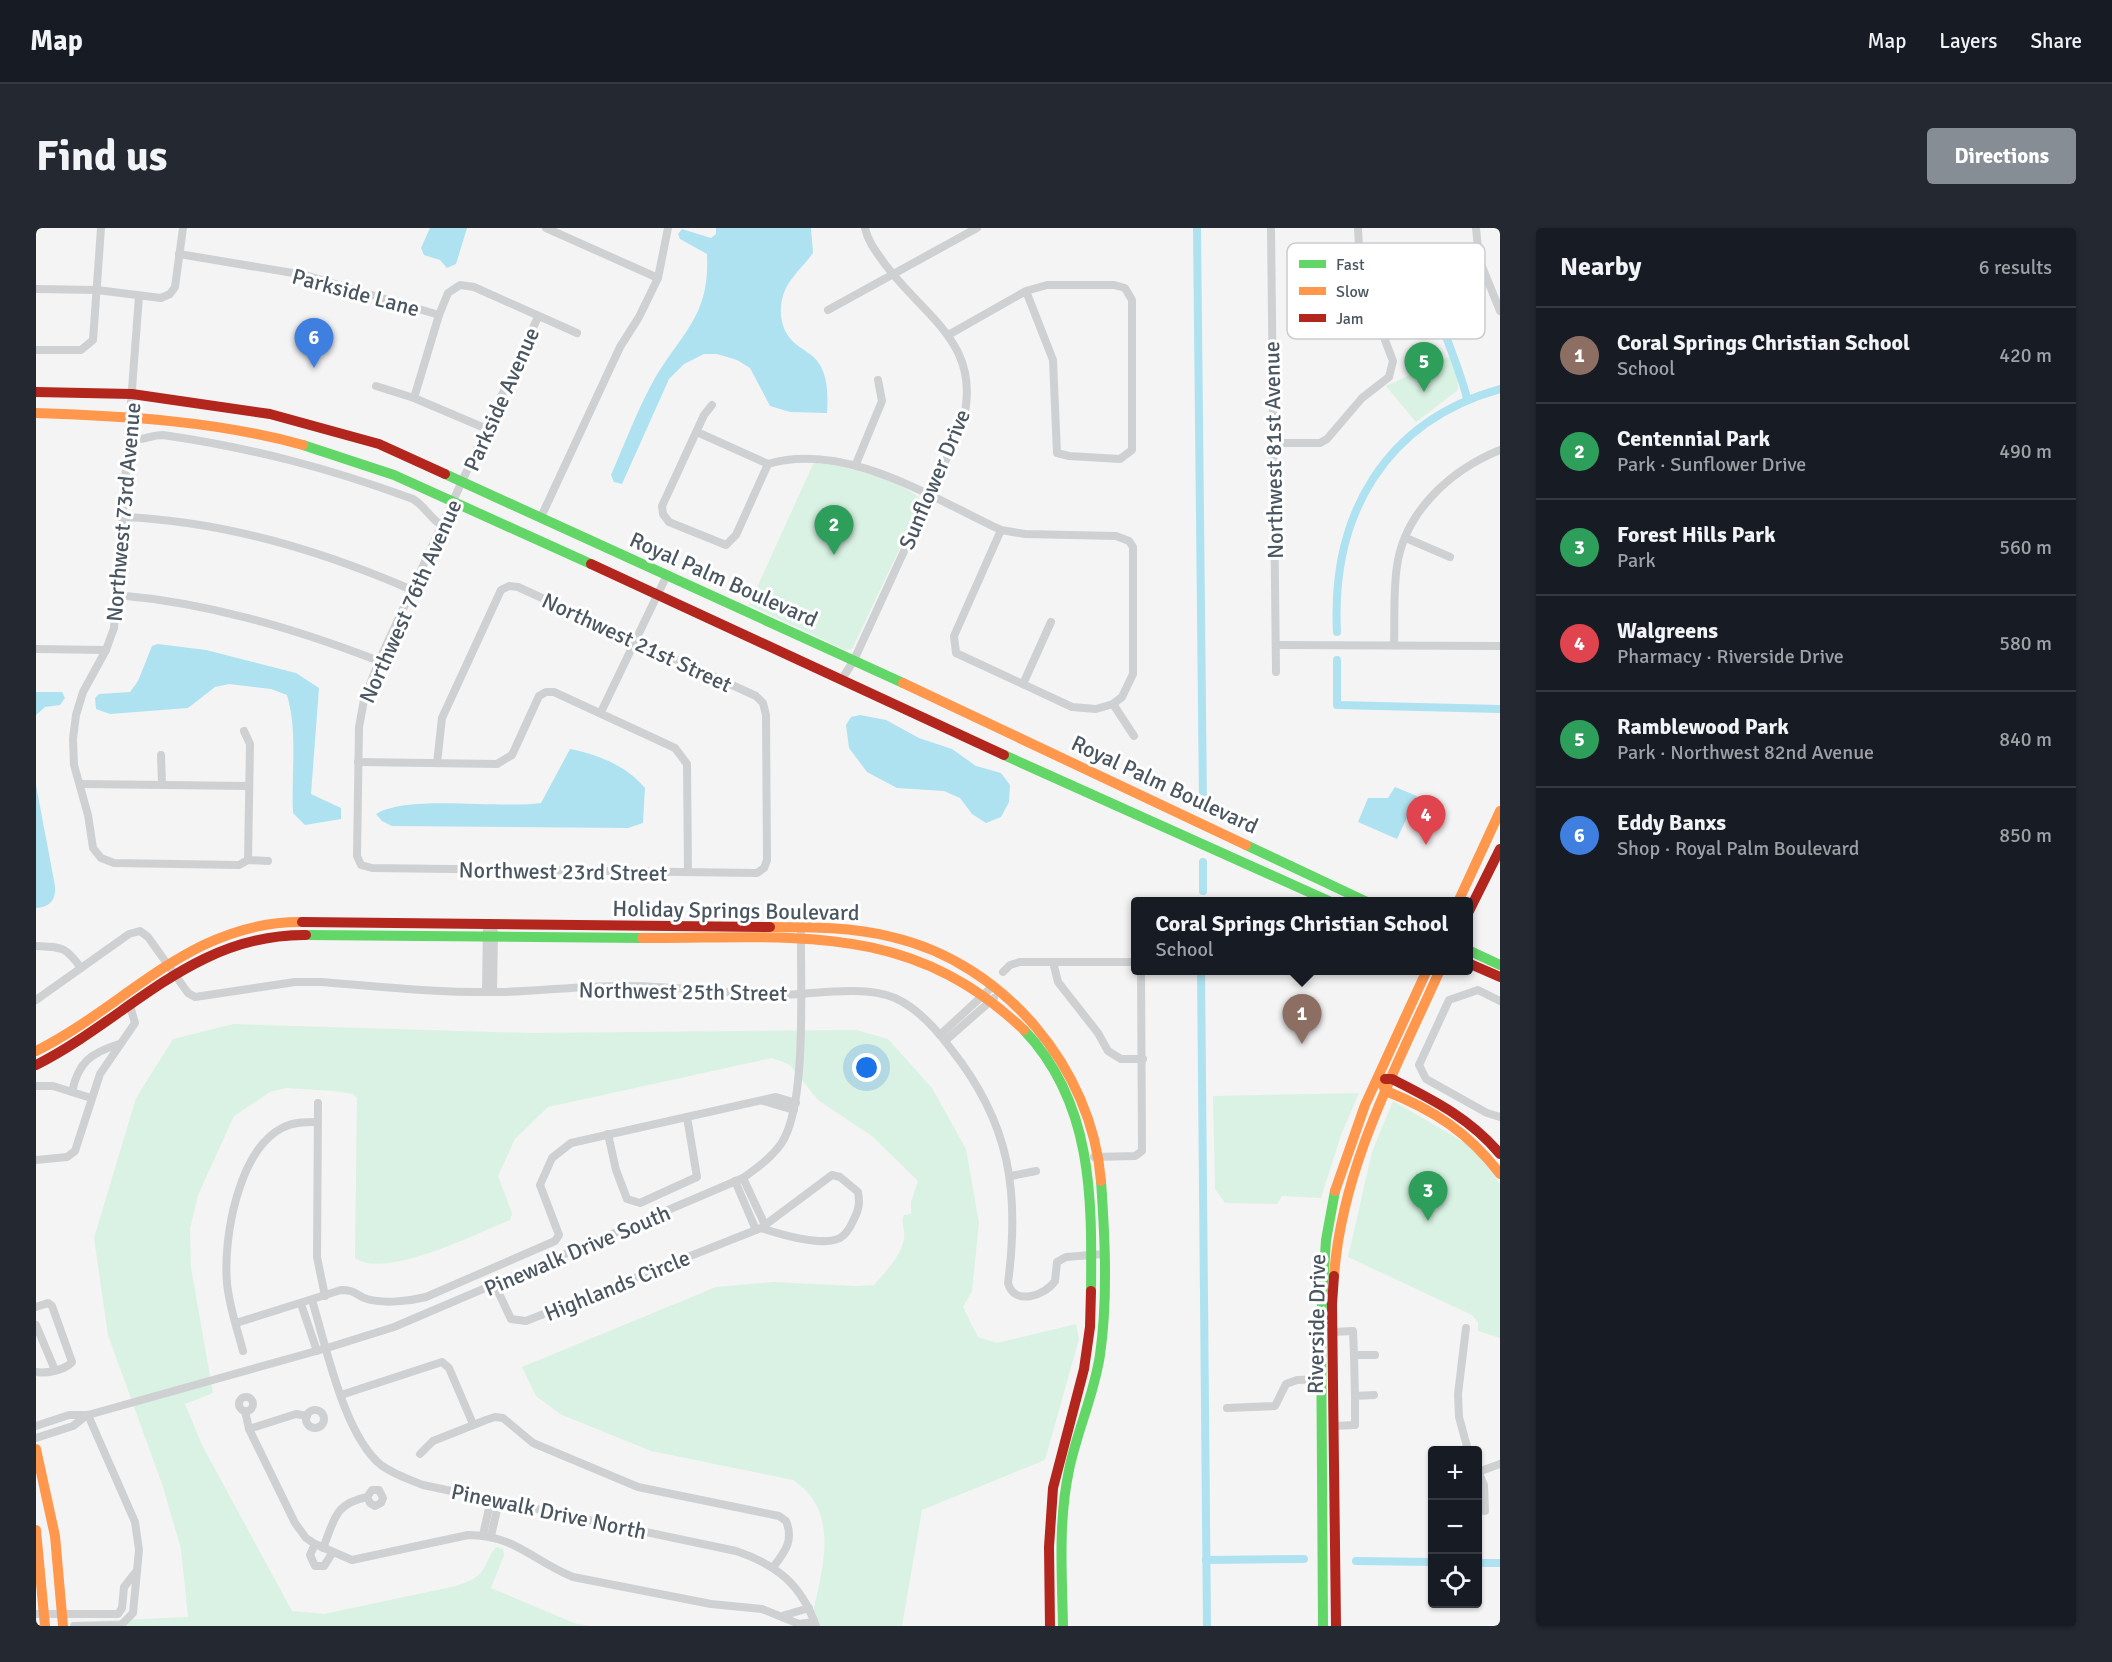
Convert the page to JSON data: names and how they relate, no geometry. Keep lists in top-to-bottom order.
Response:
{
  "streets": {
    "street": [
      "Parkside Lane",
      "Parkside Avenue",
      "Northwest 81st Avenue",
      "Sunflower Drive",
      "Northwest 73rd Avenue",
      "Royal Palm Boulevard",
      "Northwest 76th Avenue",
      "Northwest 21st Street",
      "Northwest 23rd Street",
      "Holiday Springs Boulevard",
      "Northwest 25th Street",
      "Pinewalk Drive South",
      "Highlands Circle",
      "Riverside Drive",
      "Pinewalk Drive North"
    ]
  },
  "crossings": [
    ["Parkside Lane", "Parkside Avenue"],
    ["Parkside Avenue", "Royal Palm Boulevard"],
    ["Parkside Avenue", "Northwest 76th Avenue"],
    ["Sunflower Drive", "Royal Palm Boulevard"],
    ["Northwest 73rd Avenue", "Royal Palm Boulevard"],
    ["Royal Palm Boulevard", "Northwest 76th Avenue"],
    ["Northwest 76th Avenue", "Northwest 23rd Street"],
    ["Northwest 21st Street", "Northwest 23rd Street"],
    ["Holiday Springs Boulevard", "Northwest 25th Street"],
    ["Holiday Springs Boulevard", "Pinewalk Drive South"],
    ["Northwest 25th Street", "Pinewalk Drive South"],
    ["Pinewalk Drive South", "Highlands Circle"],
    ["Pinewalk Drive South", "Pinewalk Drive North"]
  ],
  "legend": ["Fast", "Slow", "Jam"],
  "page": {
    "header": "Map",
    "nav": ["Map", "Layers", "Share"],
    "buttons": "Directions",
    "title": "Find us",
    "heading": ["Nearby", "6 results"],
    "list": [
      {
        "mark": "1",
        "name": "Coral Springs Christian School",
        "note": "School",
        "value": "420 m"
      },
      {
        "mark": "2",
        "name": "Centennial Park",
        "note": "Park · Sunflower Drive",
        "value": "490 m"
      },
      {
        "mark": "3",
        "name": "Forest Hills Park",
        "note": "Park",
        "value": "560 m"
      },
      {
        "mark": "4",
        "name": "Walgreens",
        "note": "Pharmacy · Riverside Drive",
        "value": "580 m"
      },
      {
        "mark": "5",
        "name": "Ramblewood Park",
        "note": "Park · Northwest 82nd Avenue",
        "value": "840 m"
      },
      {
        "mark": "6",
        "name": "Eddy Banxs",
        "note": "Shop · Royal Palm Boulevard",
        "value": "850 m"
      }
    ],
    "pins": [
      "6",
      "5",
      "2",
      "4",
      "1",
      "3"
    ],
    "popup": ["Coral Springs Christian School", "School"],
    "map_buttons": ["+", "−"]
  }
}
